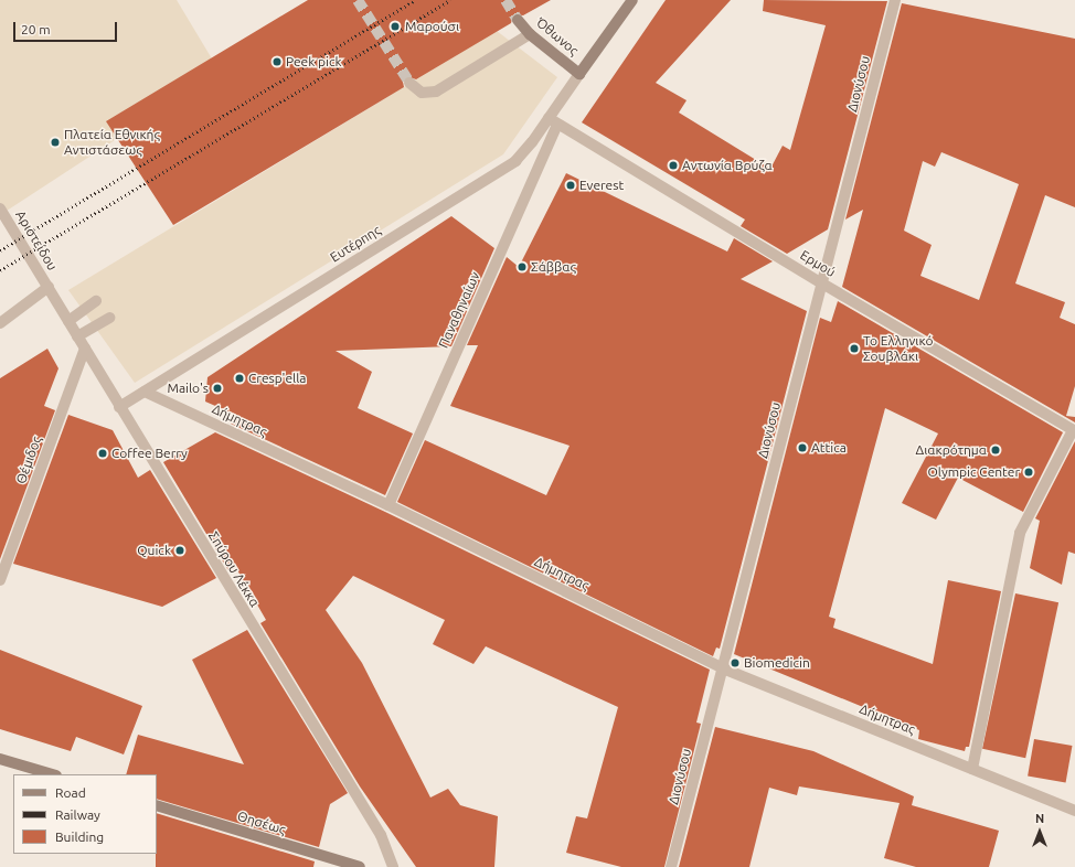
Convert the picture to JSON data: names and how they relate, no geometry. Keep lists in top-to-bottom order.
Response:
{
  "streets": {
    "main road": ["Όθωνος", "Θησέως"],
    "street": [
      "Διονύσου",
      "Αριστείδου",
      "Ευτέρπης",
      "Ερμού",
      "Παναθηναίων",
      "Δήμητρας",
      "Θέμιδος",
      "Σπύρου Λέκκα"
    ]
  },
  "crossings": [
    ["Όθωνος", "Ευτέρπης"],
    ["Διονύσου", "Ερμού"],
    ["Διονύσου", "Δήμητρας"],
    ["Αριστείδου", "Σπύρου Λέκκα"],
    ["Ευτέρπης", "Ερμού"],
    ["Ευτέρπης", "Δήμητρας"],
    ["Ευτέρπης", "Σπύρου Λέκκα"],
    ["Ερμού", "Παναθηναίων"],
    ["Παναθηναίων", "Δήμητρας"],
    ["Θέμιδος", "Σπύρου Λέκκα"]
  ],
  "places": [
    "Μαρούσι",
    "Peek pick",
    "Πλατεία Εθνικής Αντιστάσεως",
    "Αντωνία Βρύζα",
    "Everest",
    "Σάββας",
    "Το Ελληνικό Σουβλάκι",
    "Cresp'ella",
    "Mailo's",
    "Attica",
    "Διακρότημα",
    "Coffee Berry",
    "Olympic Center",
    "Quick",
    "Biomedicin"
  ],
  "legend": ["Road", "Railway", "Building"],
  "scale_bar": "20 m",
  "north": "top"
}
